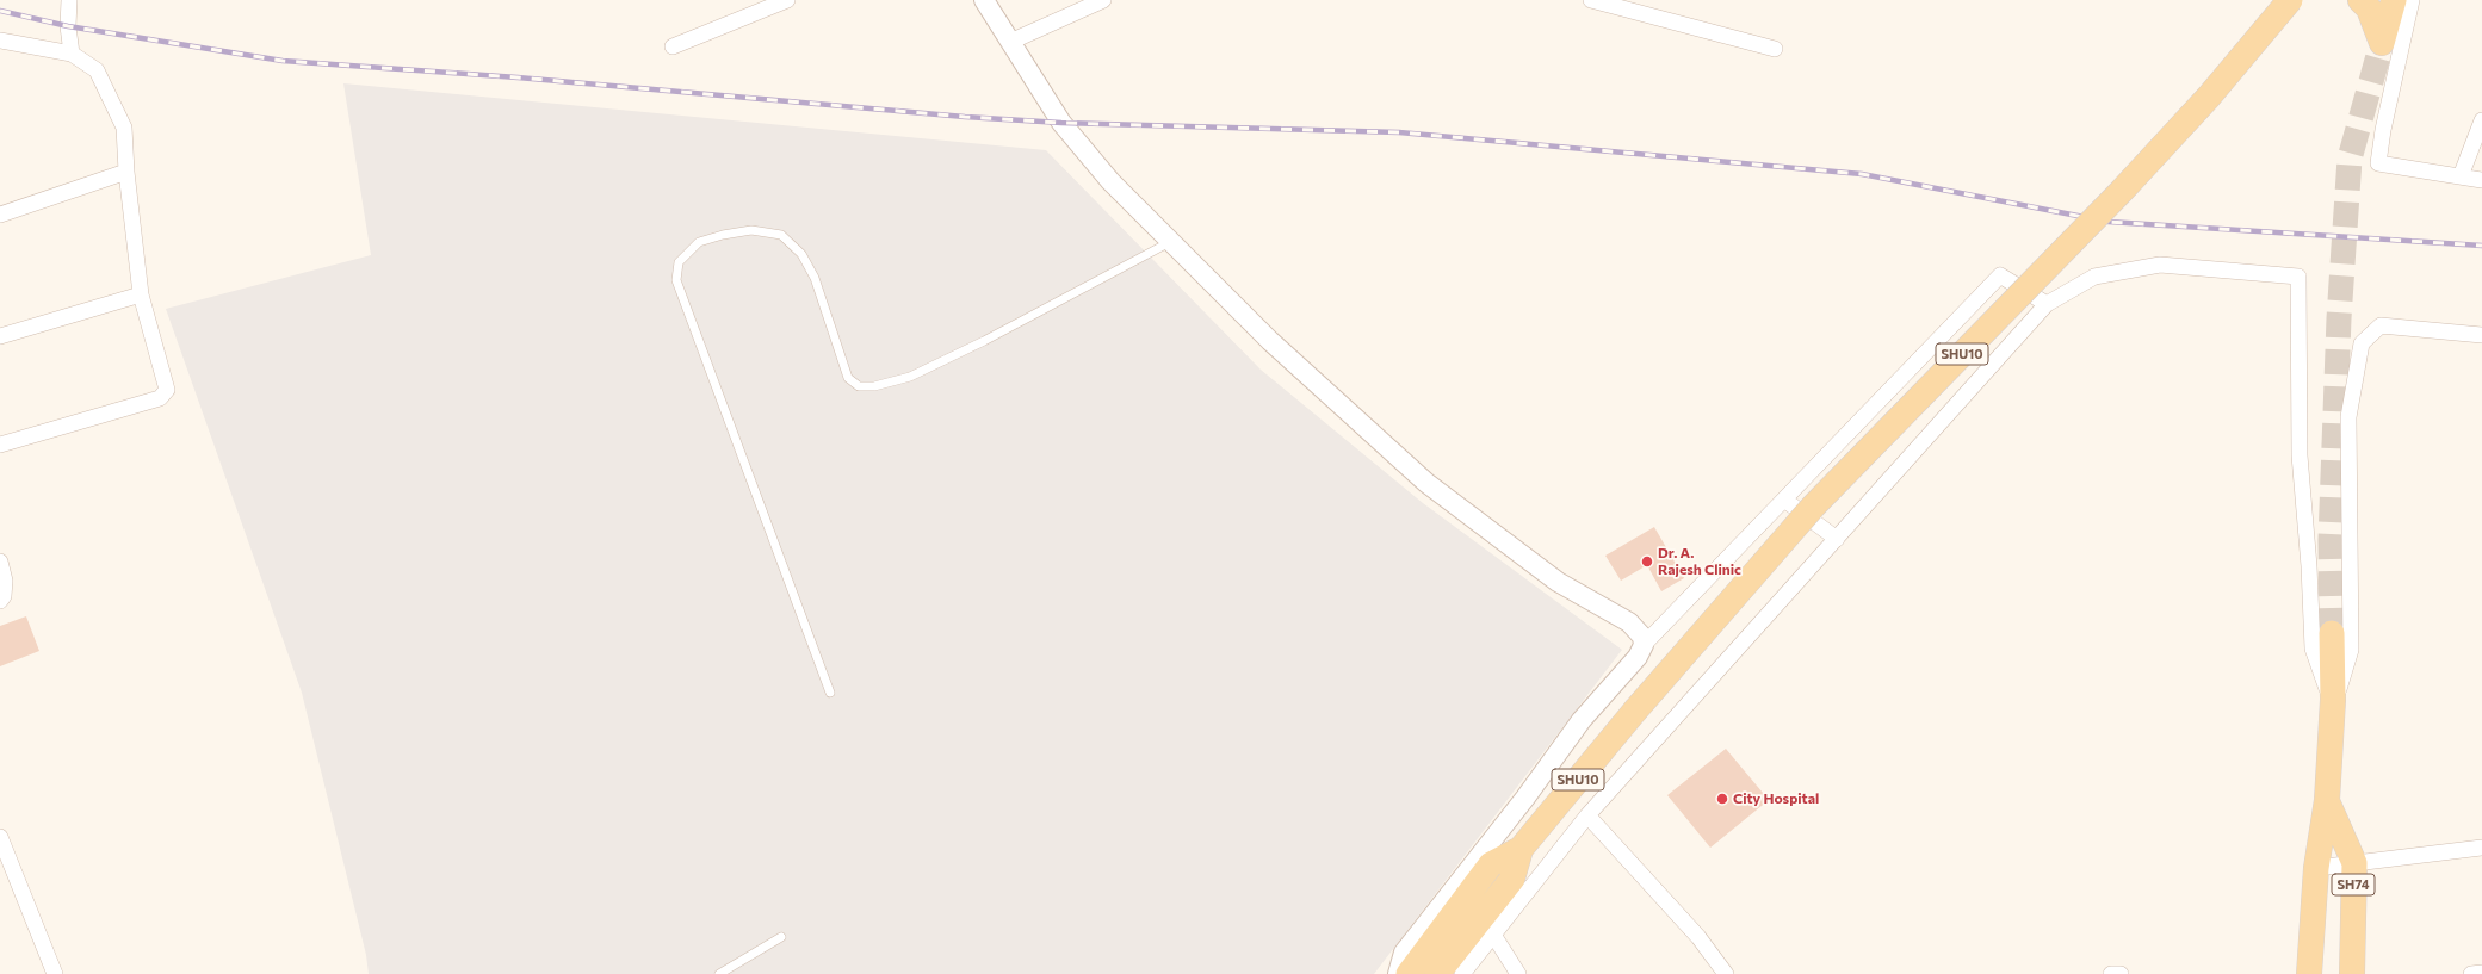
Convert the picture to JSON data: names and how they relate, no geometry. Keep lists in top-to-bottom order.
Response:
{
  "streets": {
    "main road": ["SHU10", "SH74"]
  },
  "places": ["Dr. A. Rajesh Clinic", "City Hospital"]
}
